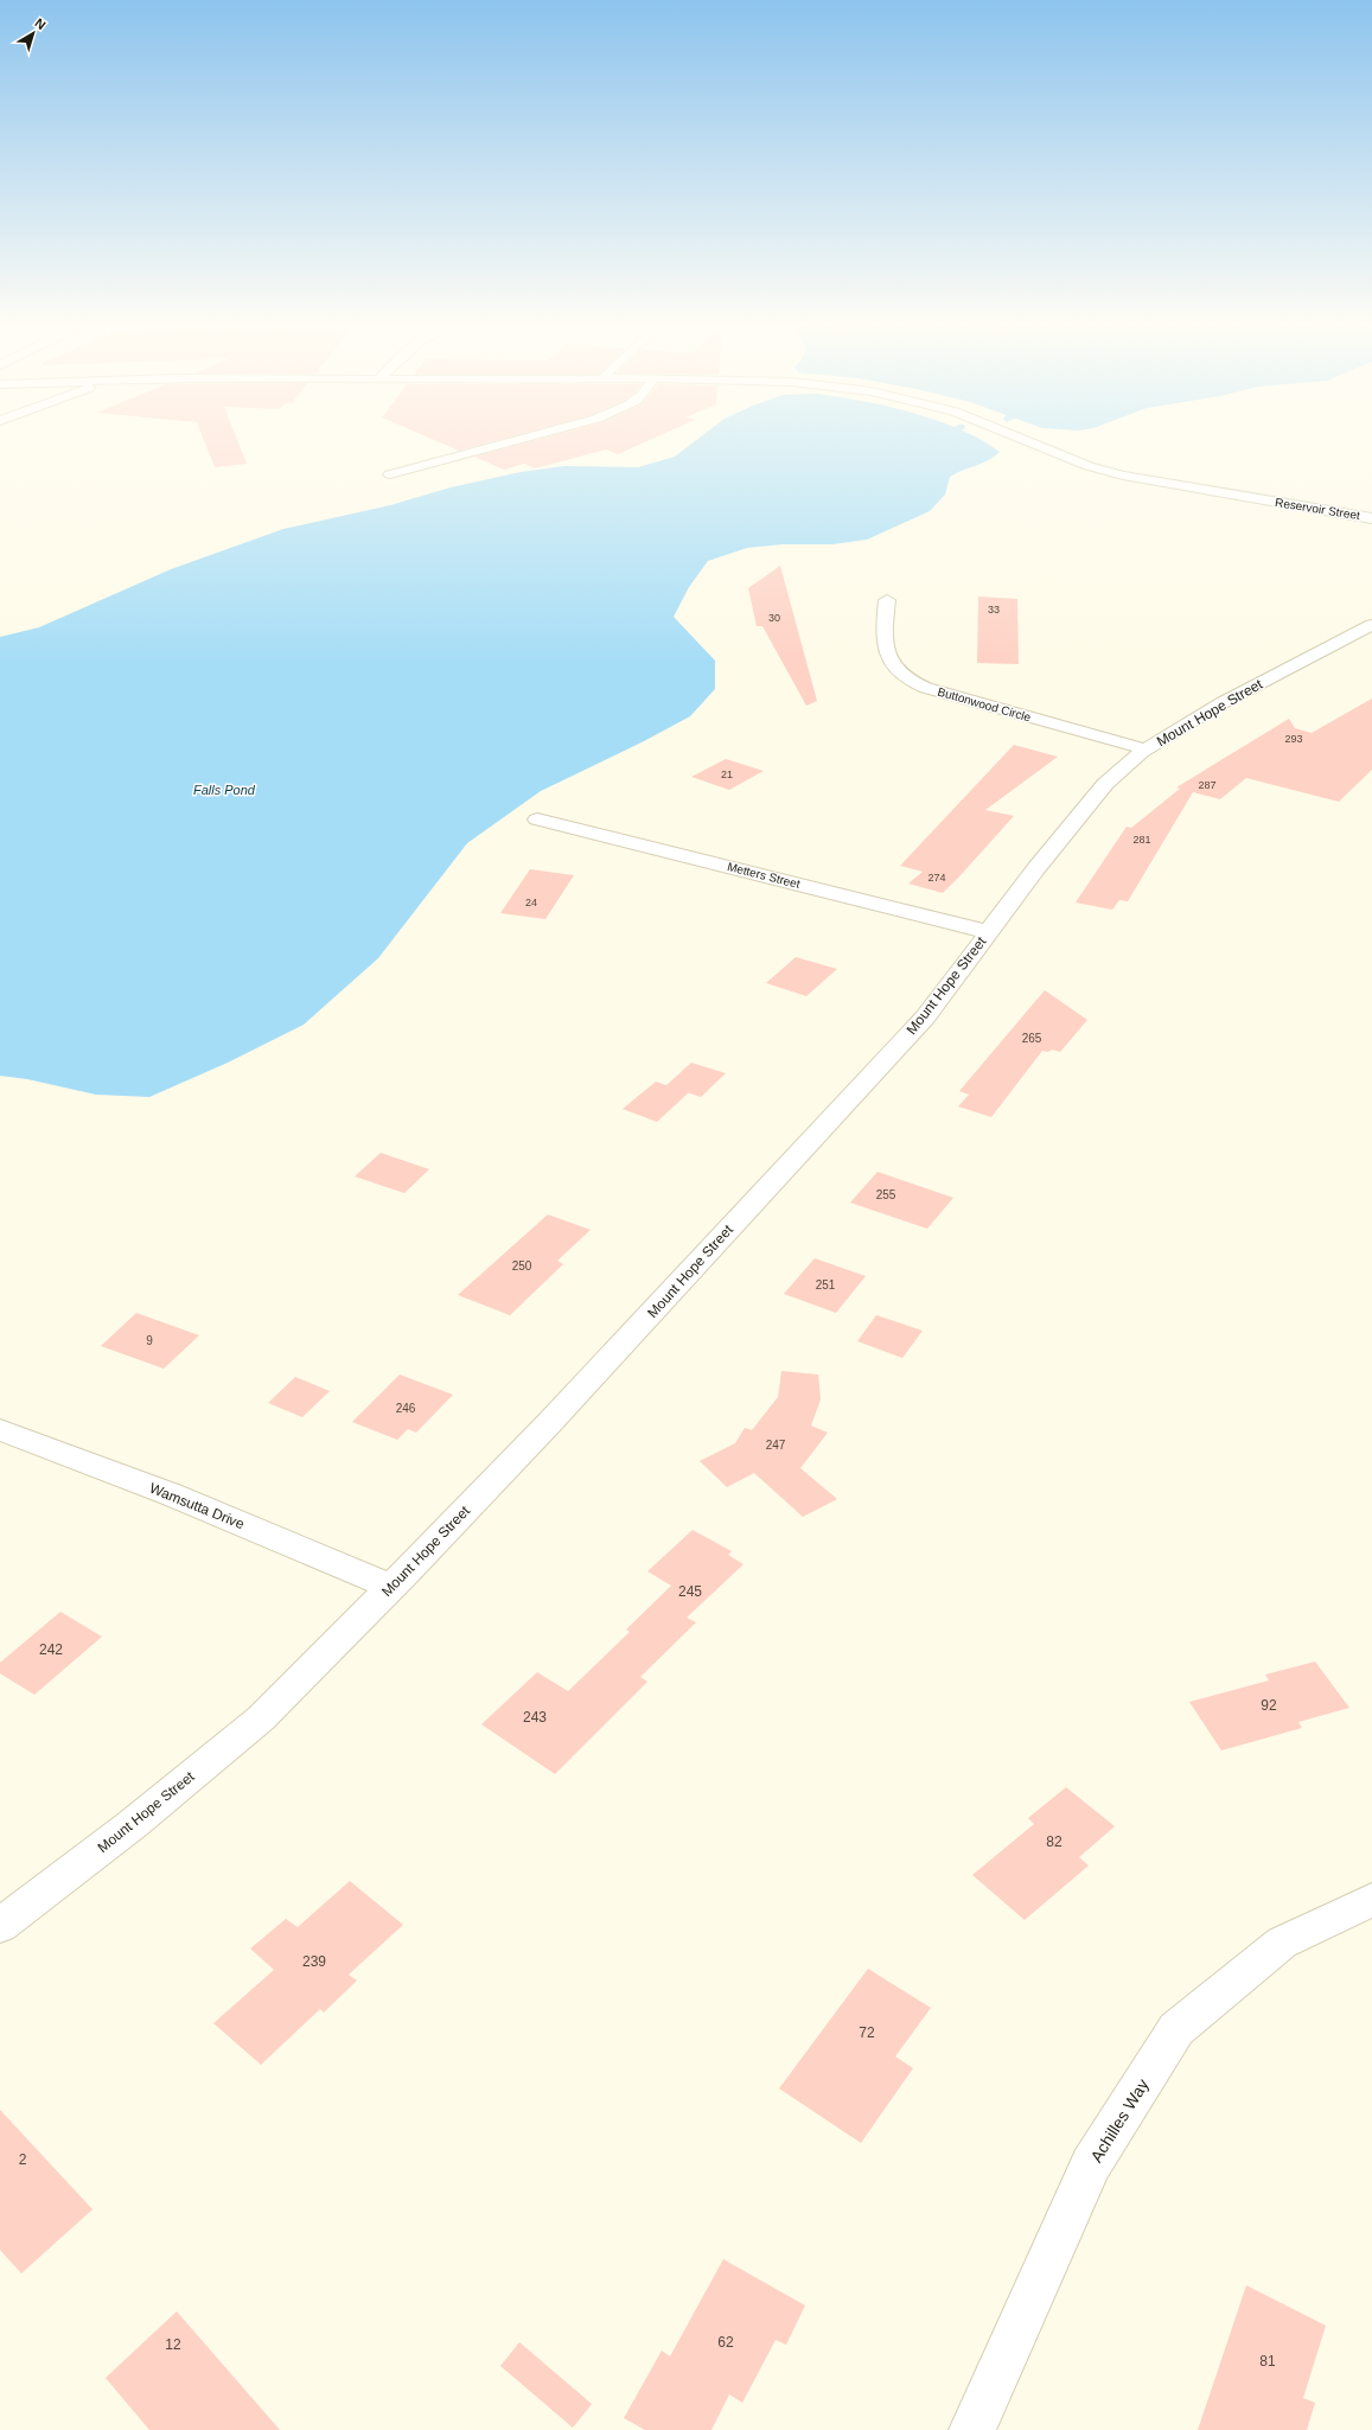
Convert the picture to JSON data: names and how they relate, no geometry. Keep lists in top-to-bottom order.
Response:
{
  "streets": {
    "street": [
      "Reservoir Street",
      "Buttonwood Circle",
      "Mount Hope Street",
      "Metters Street",
      "Wamsutta Drive",
      "Achilles Way"
    ]
  },
  "crossings": [
    ["Buttonwood Circle", "Mount Hope Street"],
    ["Mount Hope Street", "Metters Street"],
    ["Mount Hope Street", "Wamsutta Drive"]
  ],
  "water": ["Falls Pond"],
  "house_numbers": [
    "33",
    "30",
    "293",
    "21",
    "287",
    "281",
    "274",
    "24",
    "265",
    "255",
    "250",
    "251",
    "9",
    "246",
    "247",
    "245",
    "242",
    "92",
    "243",
    "82",
    "239",
    "72",
    "2",
    "62",
    "12",
    "81"
  ],
  "north": "top right"
}
